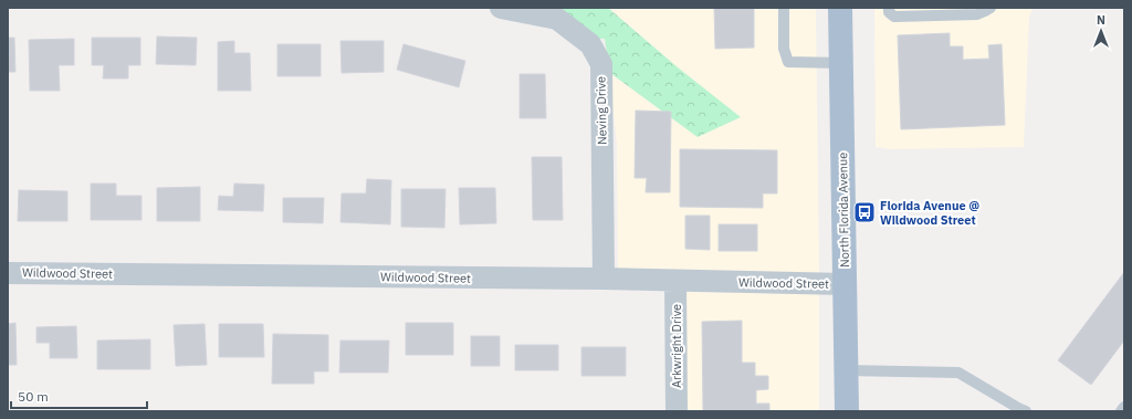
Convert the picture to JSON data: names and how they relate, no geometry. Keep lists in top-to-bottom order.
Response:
{
  "streets": {
    "main road": ["North Florida Avenue"],
    "street": ["Neving Drive", "Wildwood Street", "Arkwright Drive"]
  },
  "crossings": [
    ["Neving Drive", "Wildwood Street"],
    ["North Florida Avenue", "Wildwood Street"],
    ["Wildwood Street", "Arkwright Drive"]
  ],
  "places": {
    "bus stop": ["Florida Avenue @ Wildwood Street"]
  },
  "scale_bar": "50 m",
  "north": "top"
}
